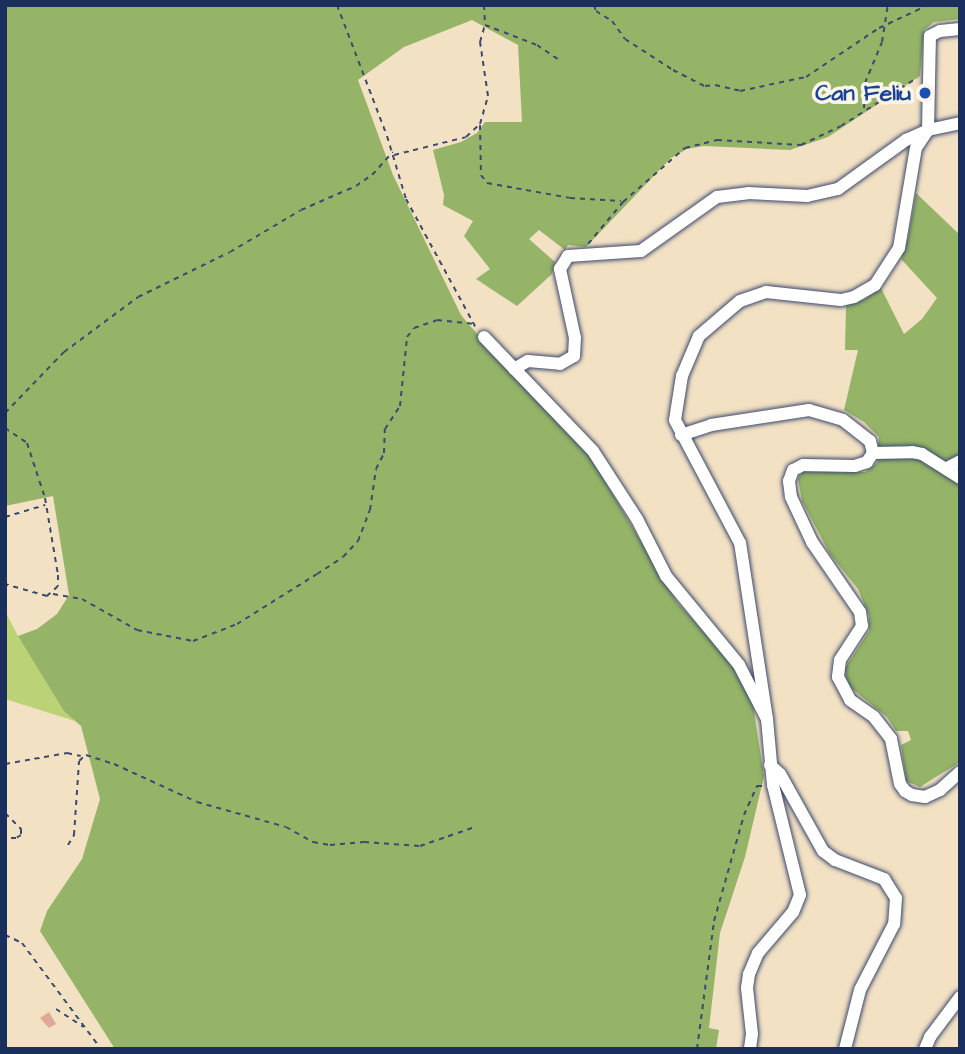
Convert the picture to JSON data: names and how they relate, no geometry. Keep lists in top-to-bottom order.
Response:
{
  "places": ["Can Feliu"]
}
